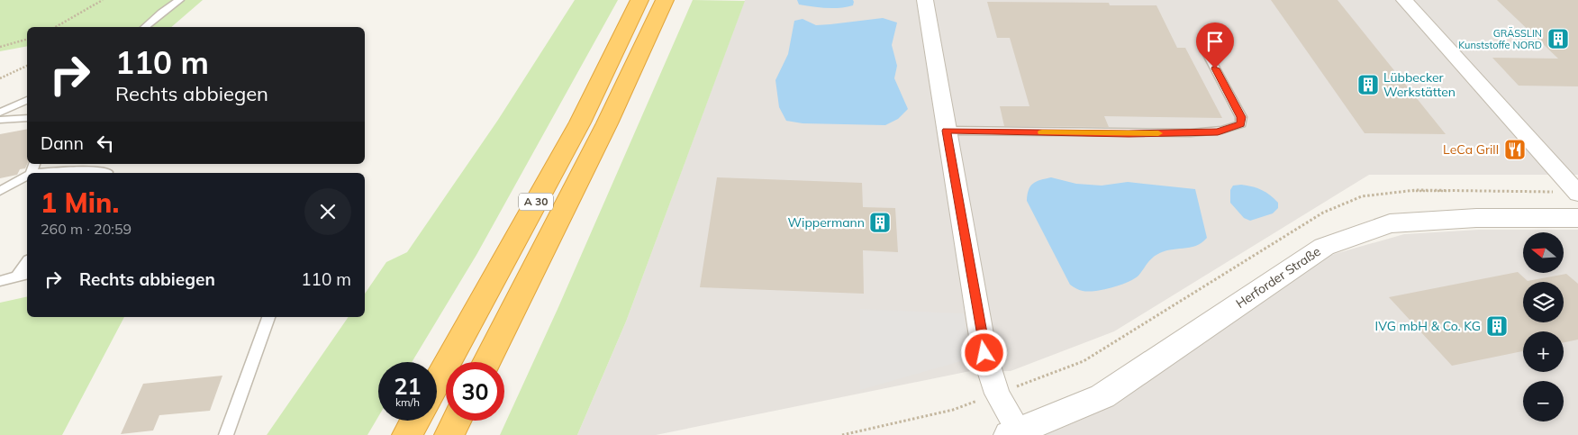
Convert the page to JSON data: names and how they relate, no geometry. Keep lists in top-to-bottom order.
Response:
{
  "streets": {
    "highway": ["A 30"],
    "street": ["Herforder Straße"]
  },
  "places": {
    "building": [
      "GRÄSSLIN Kunststoffe NORD",
      "Lübbecker Werkstätten",
      "Wippermann",
      "IVG mbH & Co. KG"
    ],
    "restaurant": ["LeCa Grill"]
  },
  "north": "left",
  "page": {
    "turn": ["110 m", "Rechts abbiegen"],
    "then": "Dann",
    "heading": ["1 Min.", "260 m · 20:59"],
    "map_buttons": ["+", "−"],
    "list": [
      {
        "name": "Rechts abbiegen",
        "value": "110 m"
      }
    ],
    "speed": "21 km/h",
    "limit": "30"
  }
}
